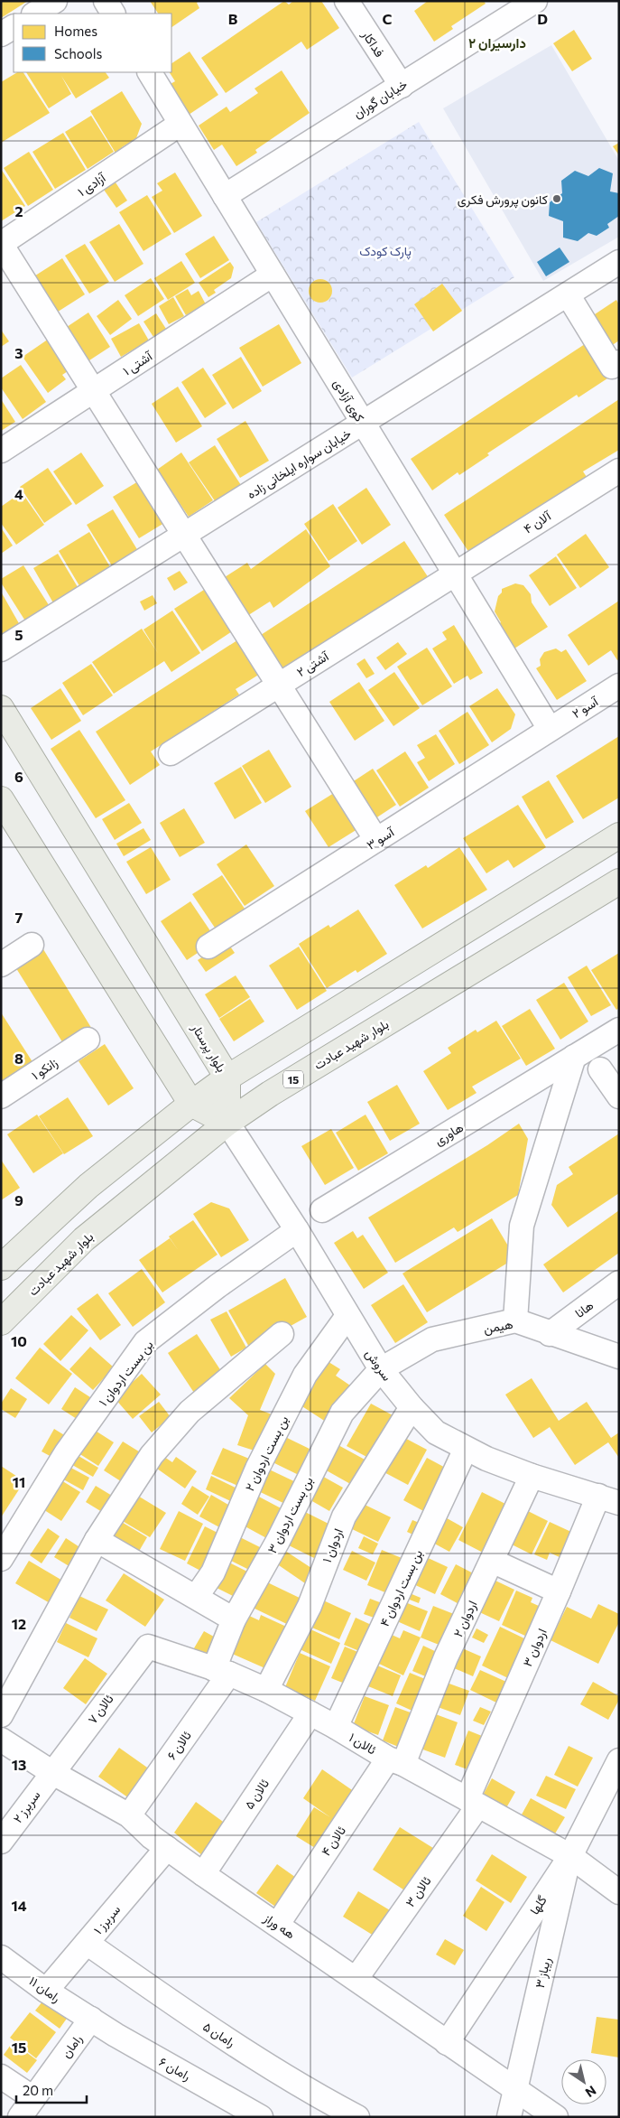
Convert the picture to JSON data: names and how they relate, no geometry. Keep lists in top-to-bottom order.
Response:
{
  "streets": {
    "main road": ["بلوار شهید عبادت", "بلوار پرستار", "15"],
    "street": [
      "فداکار",
      "خیابان گوران",
      "آزادی ۱",
      "آشتی ۱",
      "کوی آزادی",
      "خیابان سواره ایلخانی زاده",
      "آلان ۴",
      "آشتی ۲",
      "آسو ۲",
      "آسو ۳",
      "زانکو ۱",
      "هاوری",
      "هانا",
      "هیمن",
      "سروش",
      "بن بست اردوان ۱",
      "بن بست اردوان ۲",
      "بن بست اردوان ۳",
      "اردوان ۱",
      "بن بست اردوان ۴",
      "اردوان ۲",
      "اردوان ۳",
      "ئالان ۷",
      "ئالان ۱",
      "ئالان ۶",
      "ئالان ۵",
      "سربرز ۲",
      "ئالان ۴",
      "ئالان ۳",
      "گلها",
      "سربرز ۱",
      "هه وراز",
      "ریباز ۳",
      "رامان ۱۱",
      "رامان ۵",
      "رامان",
      "رامان ۶"
    ]
  },
  "crossings": [
    ["فداکار", "خیابان گوران"],
    ["خیابان گوران", "کوی آزادی"],
    ["آزادی ۱", "کوی آزادی"],
    ["آشتی ۱", "کوی آزادی"],
    ["کوی آزادی", "خیابان سواره ایلخانی زاده"],
    ["کوی آزادی", "آلان ۴"],
    ["کوی آزادی", "آشتی ۲"],
    ["کوی آزادی", "آسو ۲"],
    ["کوی آزادی", "آسو ۳"],
    ["آلان ۴", "آشتی ۲"],
    ["آسو ۲", "آسو ۳"],
    ["بلوار شهید عبادت", "بلوار پرستار"],
    ["بلوار شهید عبادت", "سروش"],
    ["بلوار پرستار", "سروش"],
    ["هانا", "هیمن"],
    ["هیمن", "سروش"],
    ["هیمن", "بن بست اردوان ۳"],
    ["سروش", "بن بست اردوان ۱"],
    ["سروش", "بن بست اردوان ۲"],
    ["سروش", "بن بست اردوان ۳"],
    ["سروش", "اردوان ۱"],
    ["سروش", "بن بست اردوان ۴"],
    ["سروش", "اردوان ۲"],
    ["سروش", "اردوان ۳"],
    ["بن بست اردوان ۳", "ئالان ۱"],
    ["بن بست اردوان ۳", "ئالان ۶"],
    ["اردوان ۱", "ئالان ۱"],
    ["بن بست اردوان ۴", "ئالان ۱"],
    ["اردوان ۲", "ئالان ۱"],
    ["اردوان ۲", "ئالان ۴"],
    ["اردوان ۳", "ئالان ۱"],
    ["اردوان ۳", "ئالان ۳"],
    ["ئالان ۷", "ئالان ۱"],
    ["ئالان ۷", "سربرز ۲"],
    ["ئالان ۷", "هه وراز"],
    ["ئالان ۱", "ئالان ۶"],
    ["ئالان ۱", "ئالان ۵"],
    ["ئالان ۱", "ئالان ۴"],
    ["ئالان ۱", "ئالان ۳"],
    ["ئالان ۱", "گلها"],
    ["ئالان ۱", "ریباز ۳"],
    ["ئالان ۶", "هه وراز"],
    ["ئالان ۵", "هه وراز"],
    ["سربرز ۲", "هه وراز"],
    ["ئالان ۴", "هه وراز"],
    ["ئالان ۳", "هه وراز"],
    ["گلها", "هه وراز"],
    ["گلها", "ریباز ۳"],
    ["سربرز ۱", "هه وراز"],
    ["سربرز ۱", "رامان ۱۱"],
    ["سربرز ۱", "رامان ۵"],
    ["هه وراز", "ریباز ۳"],
    ["رامان ۱۱", "رامان"],
    ["رامان ۱۱", "رامان ۶"],
    ["رامان", "رامان ۶"]
  ],
  "districts": ["دارسیران ۲"],
  "parks": ["پارک کودک"],
  "places": ["کانون پرورش فکری"],
  "legend": ["Homes", "Schools"],
  "scale_bar": "20 m",
  "north": "bottom right",
  "grid": {
    "columns": ["B", "C", "D"],
    "rows": [
      "2",
      "3",
      "4",
      "5",
      "6",
      "7",
      "8",
      "9",
      "10",
      "11",
      "12",
      "13",
      "14",
      "15"
    ]
  }
}
